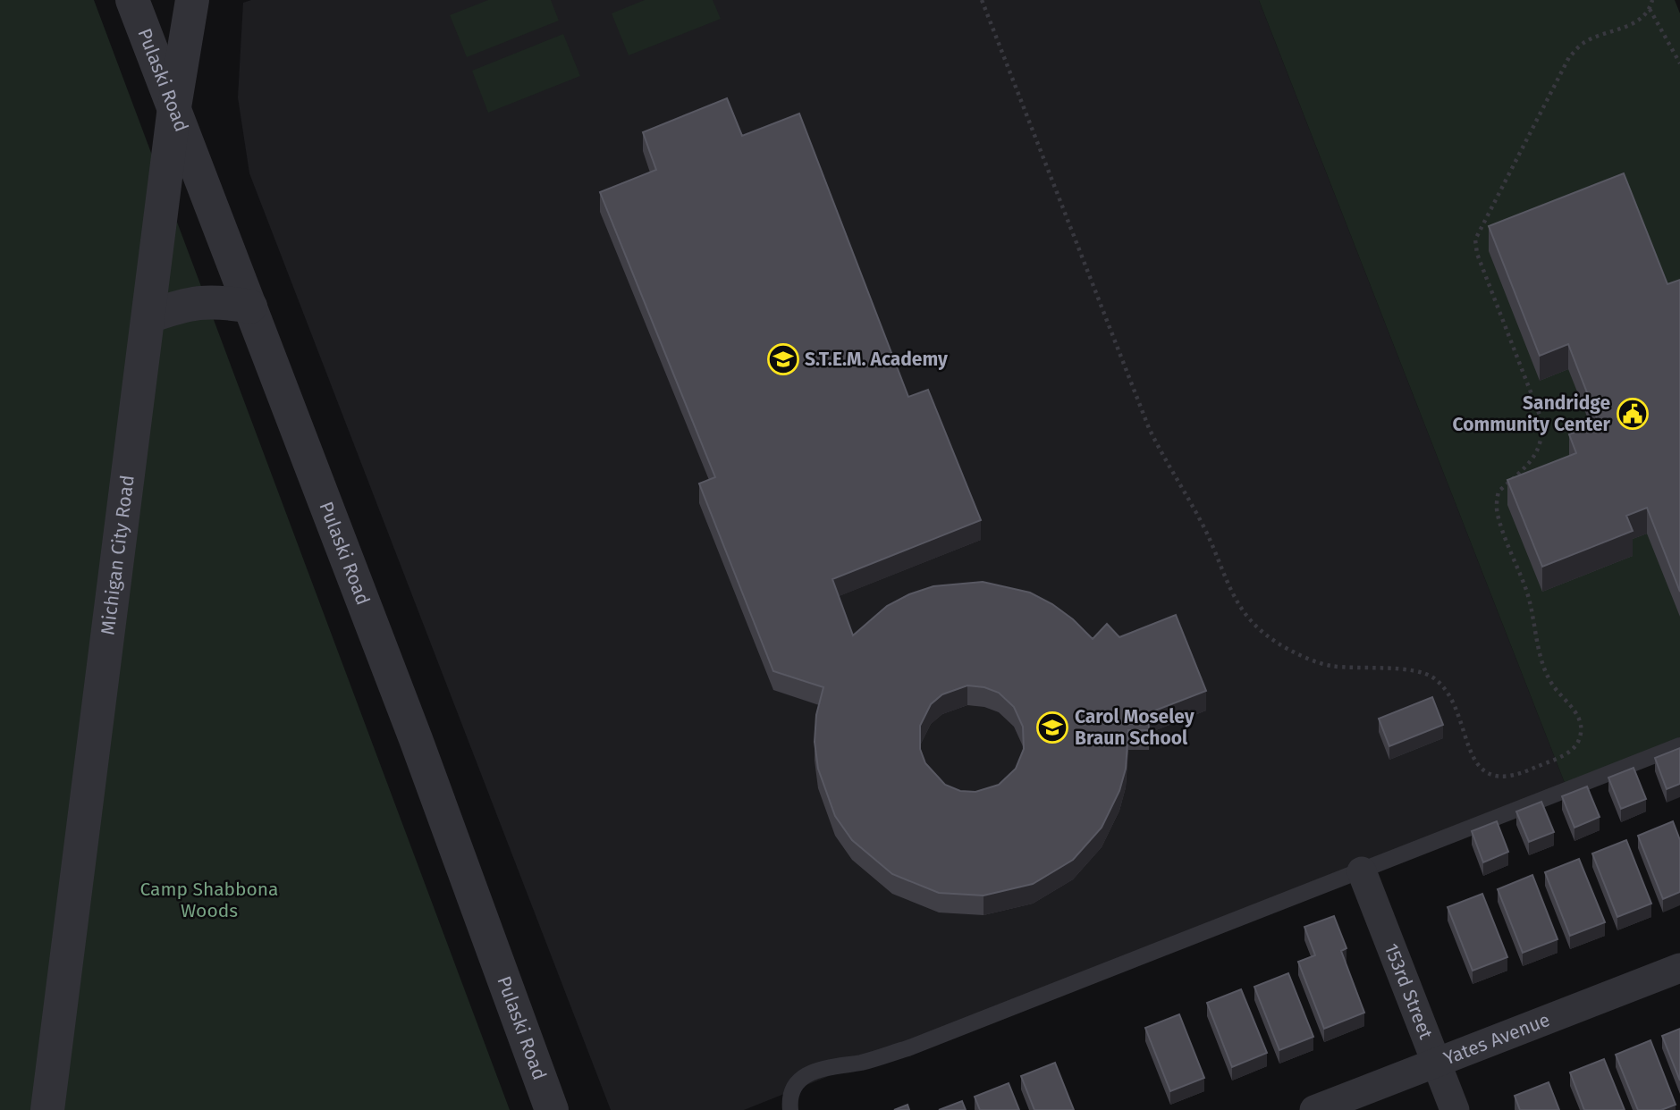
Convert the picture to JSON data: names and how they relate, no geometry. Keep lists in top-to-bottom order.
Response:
{
  "streets": {
    "street": [
      "Pulaski Road",
      "Michigan City Road",
      "153rd Street",
      "Yates Avenue"
    ]
  },
  "crossings": [
    ["Pulaski Road", "Michigan City Road"],
    ["153rd Street", "Yates Avenue"]
  ],
  "parks": ["Camp Shabbona Woods"],
  "places": {
    "school or university": ["S.T.E.M. Academy", "Carol Moseley Braun School"],
    "public building": ["Sandridge Community Center"]
  }
}
